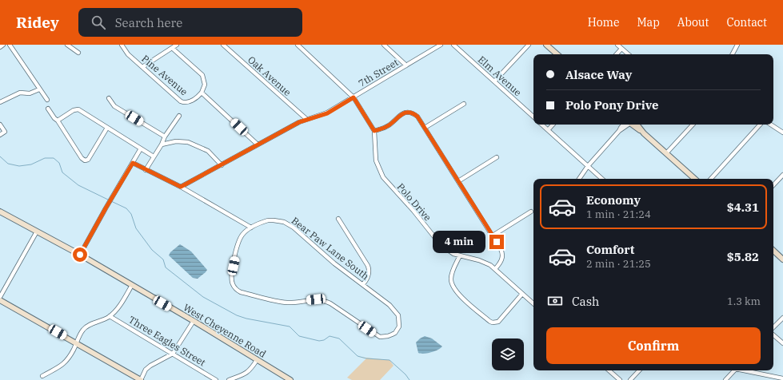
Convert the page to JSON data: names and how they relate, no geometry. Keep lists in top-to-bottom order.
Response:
{
  "streets": {
    "main road": ["West Cheyenne Road"],
    "street": [
      "7th Street",
      "Pine Avenue",
      "Oak Avenue",
      "Elm Avenue",
      "Polo Drive",
      "Bear Paw Lane South",
      "Three Eagles Street"
    ]
  },
  "crossings": [
    ["7th Street", "Oak Avenue"],
    ["7th Street", "Polo Drive"]
  ],
  "page": {
    "header": "Ridey",
    "search": "Search here",
    "nav": [
      "Home",
      "Map",
      "About",
      "Contact"
    ],
    "banner": ["Alsace Way", "Polo Pony Drive"],
    "list": [
      {
        "name": "Economy",
        "note": "1 min · 21:24",
        "value": "$4.31"
      },
      {
        "name": "Comfort",
        "note": "2 min · 21:25",
        "value": "$5.82"
      }
    ],
    "bubble": "4 min",
    "pay": ["Cash", "1.3 km"],
    "buttons": "Confirm"
  }
}
